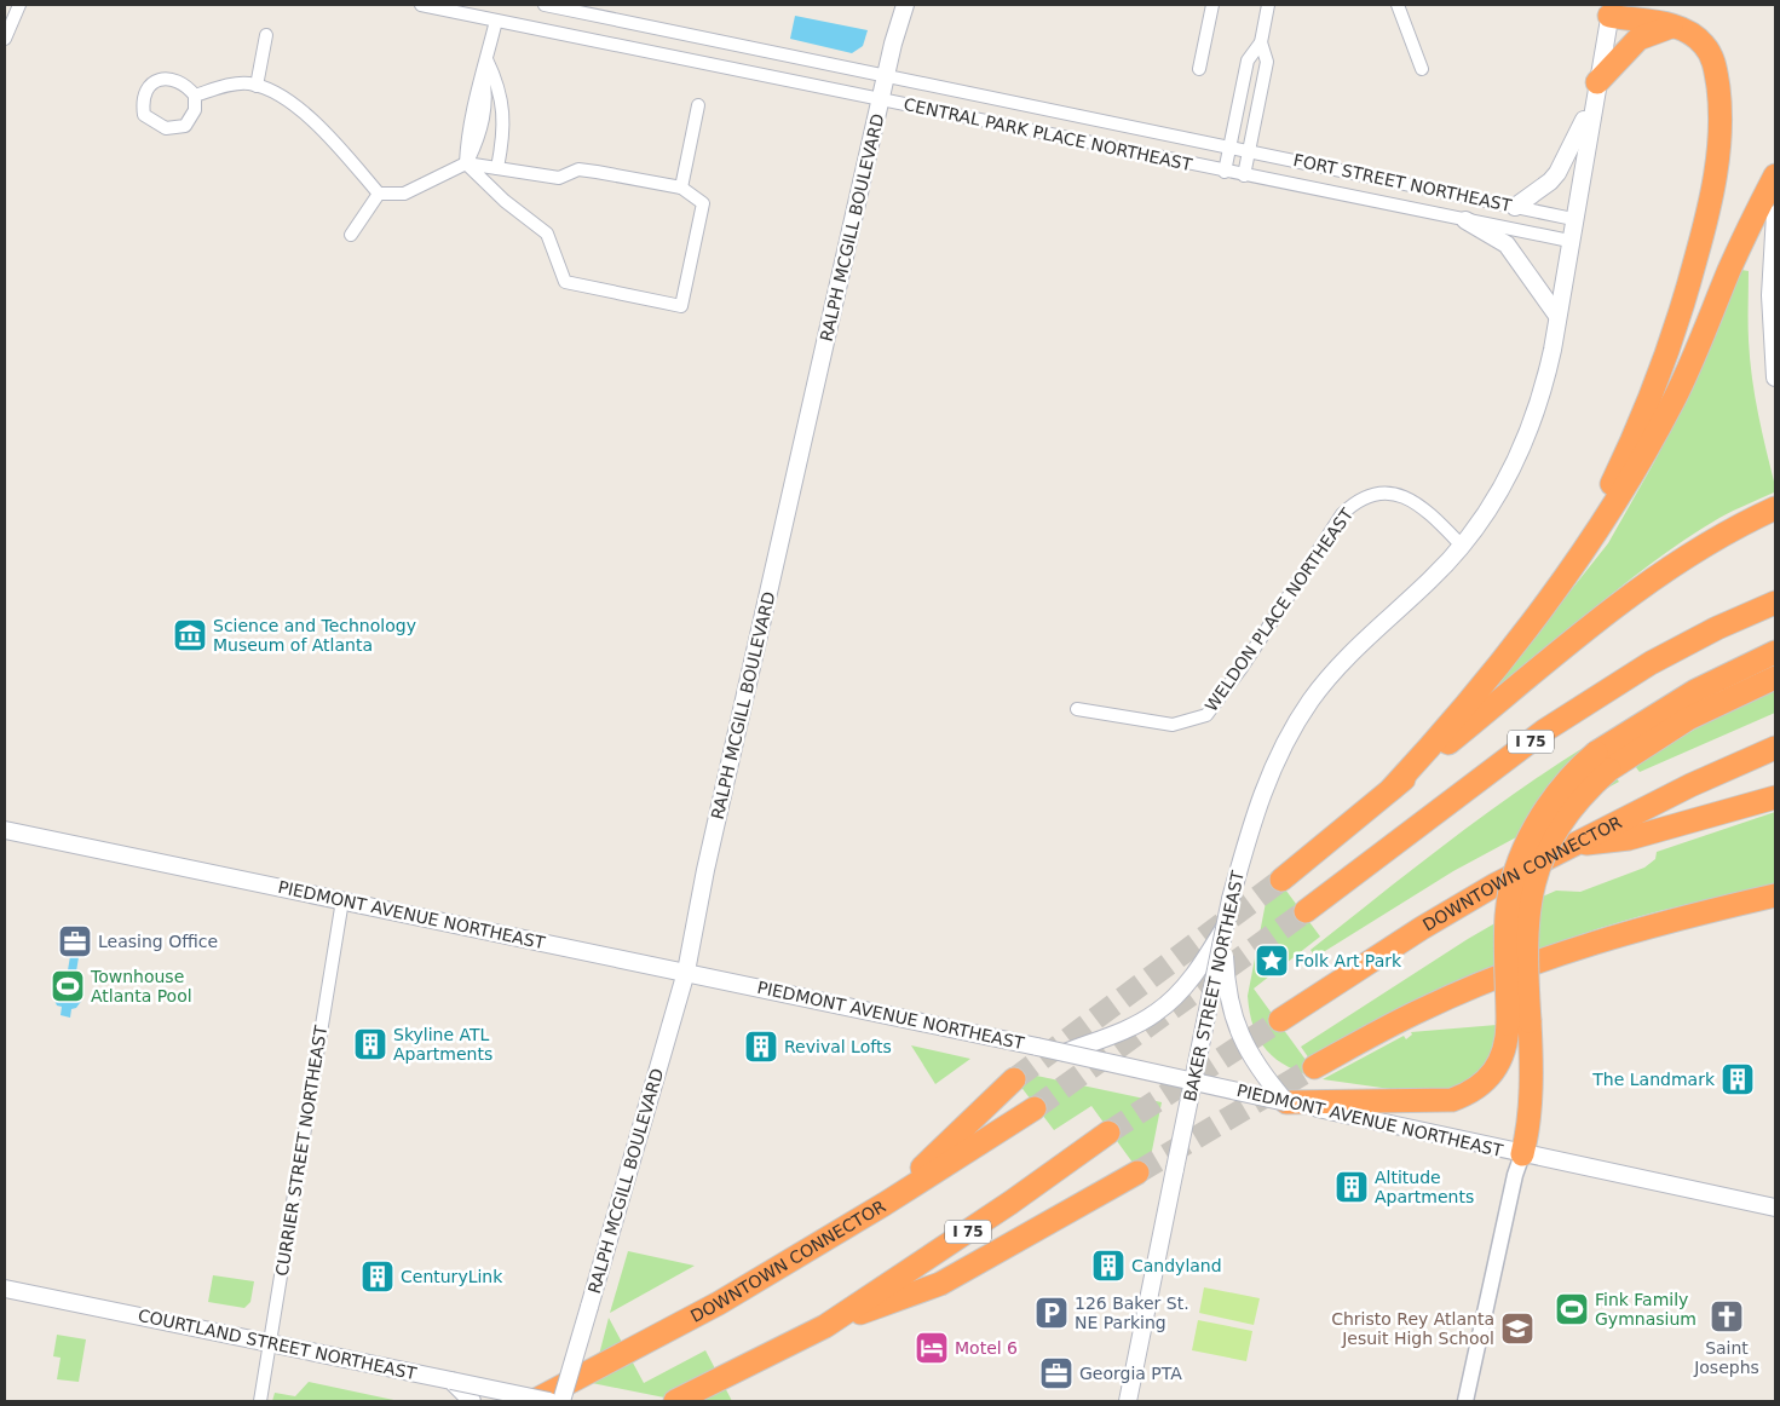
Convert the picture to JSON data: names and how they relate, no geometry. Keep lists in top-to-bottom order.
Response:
{
  "streets": {
    "highway": ["I 75", "DOWNTOWN CONNECTOR"],
    "main road": [
      "RALPH MCGILL BOULEVARD",
      "PIEDMONT AVENUE NORTHEAST",
      "BAKER STREET NORTHEAST",
      "COURTLAND STREET NORTHEAST"
    ],
    "street": [
      "CENTRAL PARK PLACE NORTHEAST",
      "FORT STREET NORTHEAST",
      "WELDON PLACE NORTHEAST",
      "CURRIER STREET NORTHEAST"
    ]
  },
  "crossings": [
    ["CENTRAL PARK PLACE NORTHEAST", "FORT STREET NORTHEAST"],
    ["CENTRAL PARK PLACE NORTHEAST", "RALPH MCGILL BOULEVARD"],
    ["CENTRAL PARK PLACE NORTHEAST", "BAKER STREET NORTHEAST"],
    ["FORT STREET NORTHEAST", "BAKER STREET NORTHEAST"],
    ["RALPH MCGILL BOULEVARD", "PIEDMONT AVENUE NORTHEAST"],
    ["WELDON PLACE NORTHEAST", "BAKER STREET NORTHEAST"],
    ["PIEDMONT AVENUE NORTHEAST", "BAKER STREET NORTHEAST"],
    ["PIEDMONT AVENUE NORTHEAST", "CURRIER STREET NORTHEAST"],
    ["CURRIER STREET NORTHEAST", "COURTLAND STREET NORTHEAST"]
  ],
  "places": {
    "museum": ["Science and Technology Museum of Atlanta"],
    "office": ["Leasing Office", "Georgia PTA"],
    "place": ["Folk Art Park"],
    "sports": ["Townhouse Atlanta Pool", "Fink Family Gymnasium"],
    "building": [
      "Skyline ATL Apartments",
      "Revival Lofts",
      "The Landmark",
      "Altitude Apartments",
      "Candyland",
      "CenturyLink"
    ],
    "parking": ["126 Baker St. NE Parking"],
    "church": ["Saint Josephs"],
    "school or university": ["Christo Rey Atlanta Jesuit High School"],
    "hotel": ["Motel 6"]
  }
}
